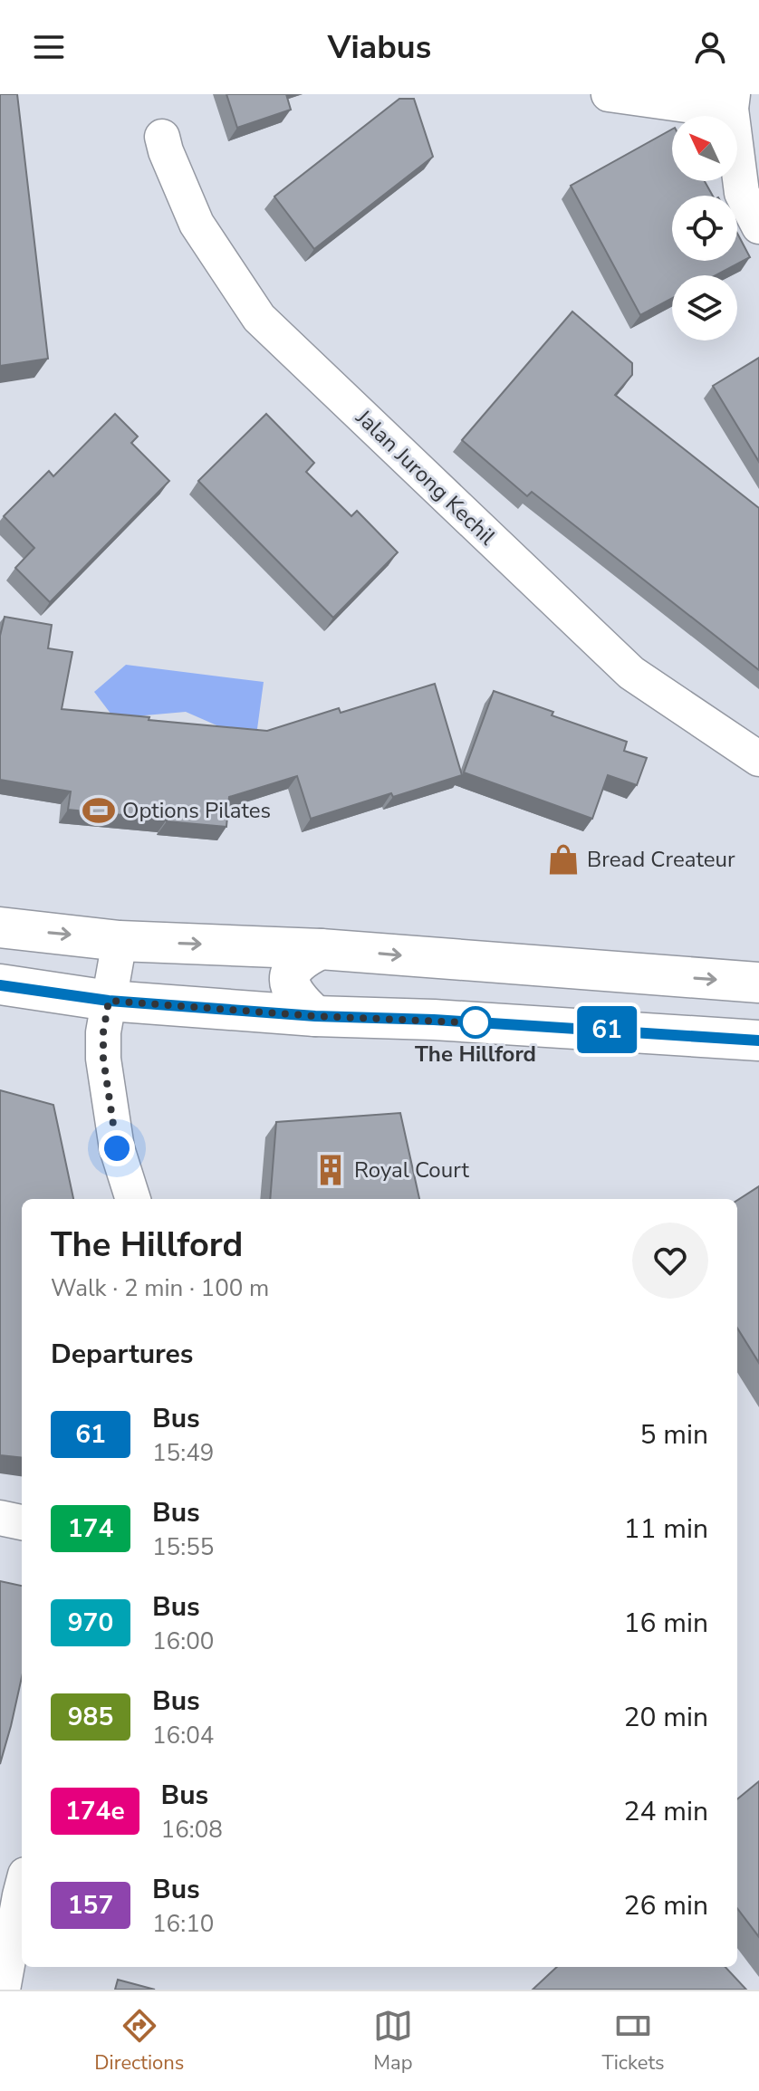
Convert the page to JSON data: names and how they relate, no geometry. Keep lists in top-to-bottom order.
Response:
{
  "streets": {
    "street": ["Jalan Jurong Kechil"]
  },
  "places": {
    "sports": ["Options Pilates"],
    "shop": ["Bread Createur"],
    "other": ["The Hillford"],
    "building": ["Royal Court"]
  },
  "lines": ["bus line 61"],
  "north": "top left",
  "page": {
    "header": "Viabus",
    "on_map": "61",
    "heading": [
      ["The Hillford", "Walk · 2 min · 100 m"],
      "Departures"
    ],
    "list": [
      {
        "mark": "61",
        "name": "Bus",
        "note": "15:49",
        "value": "5 min"
      },
      {
        "mark": "174",
        "name": "Bus",
        "note": "15:55",
        "value": "11 min"
      },
      {
        "mark": "970",
        "name": "Bus",
        "note": "16:00",
        "value": "16 min"
      },
      {
        "mark": "985",
        "name": "Bus",
        "note": "16:04",
        "value": "20 min"
      },
      {
        "mark": "174e",
        "name": "Bus",
        "note": "16:08",
        "value": "24 min"
      },
      {
        "mark": "157",
        "name": "Bus",
        "note": "16:10",
        "value": "26 min"
      }
    ],
    "tabs": ["Directions", "Map", "Tickets"]
  }
}
